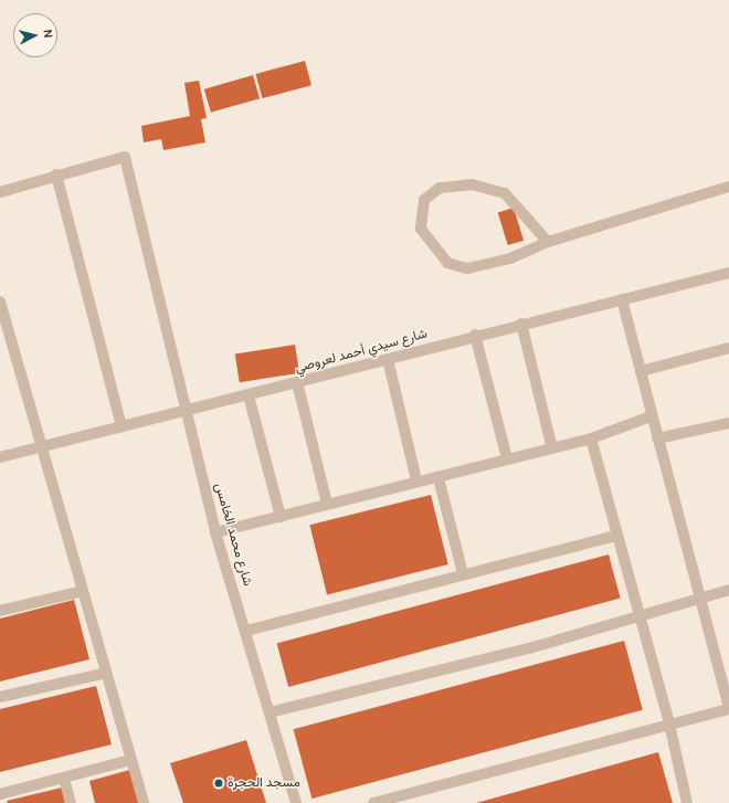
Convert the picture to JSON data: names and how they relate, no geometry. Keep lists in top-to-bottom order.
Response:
{
  "streets": {
    "street": ["شارع سيدي أحمد لعروصي", "شارع محمد الخامس"]
  },
  "crossings": [
    ["شارع سيدي أحمد لعروصي", "شارع محمد الخامس"]
  ],
  "places": ["مسجد الحجرة"],
  "north": "right"
}
